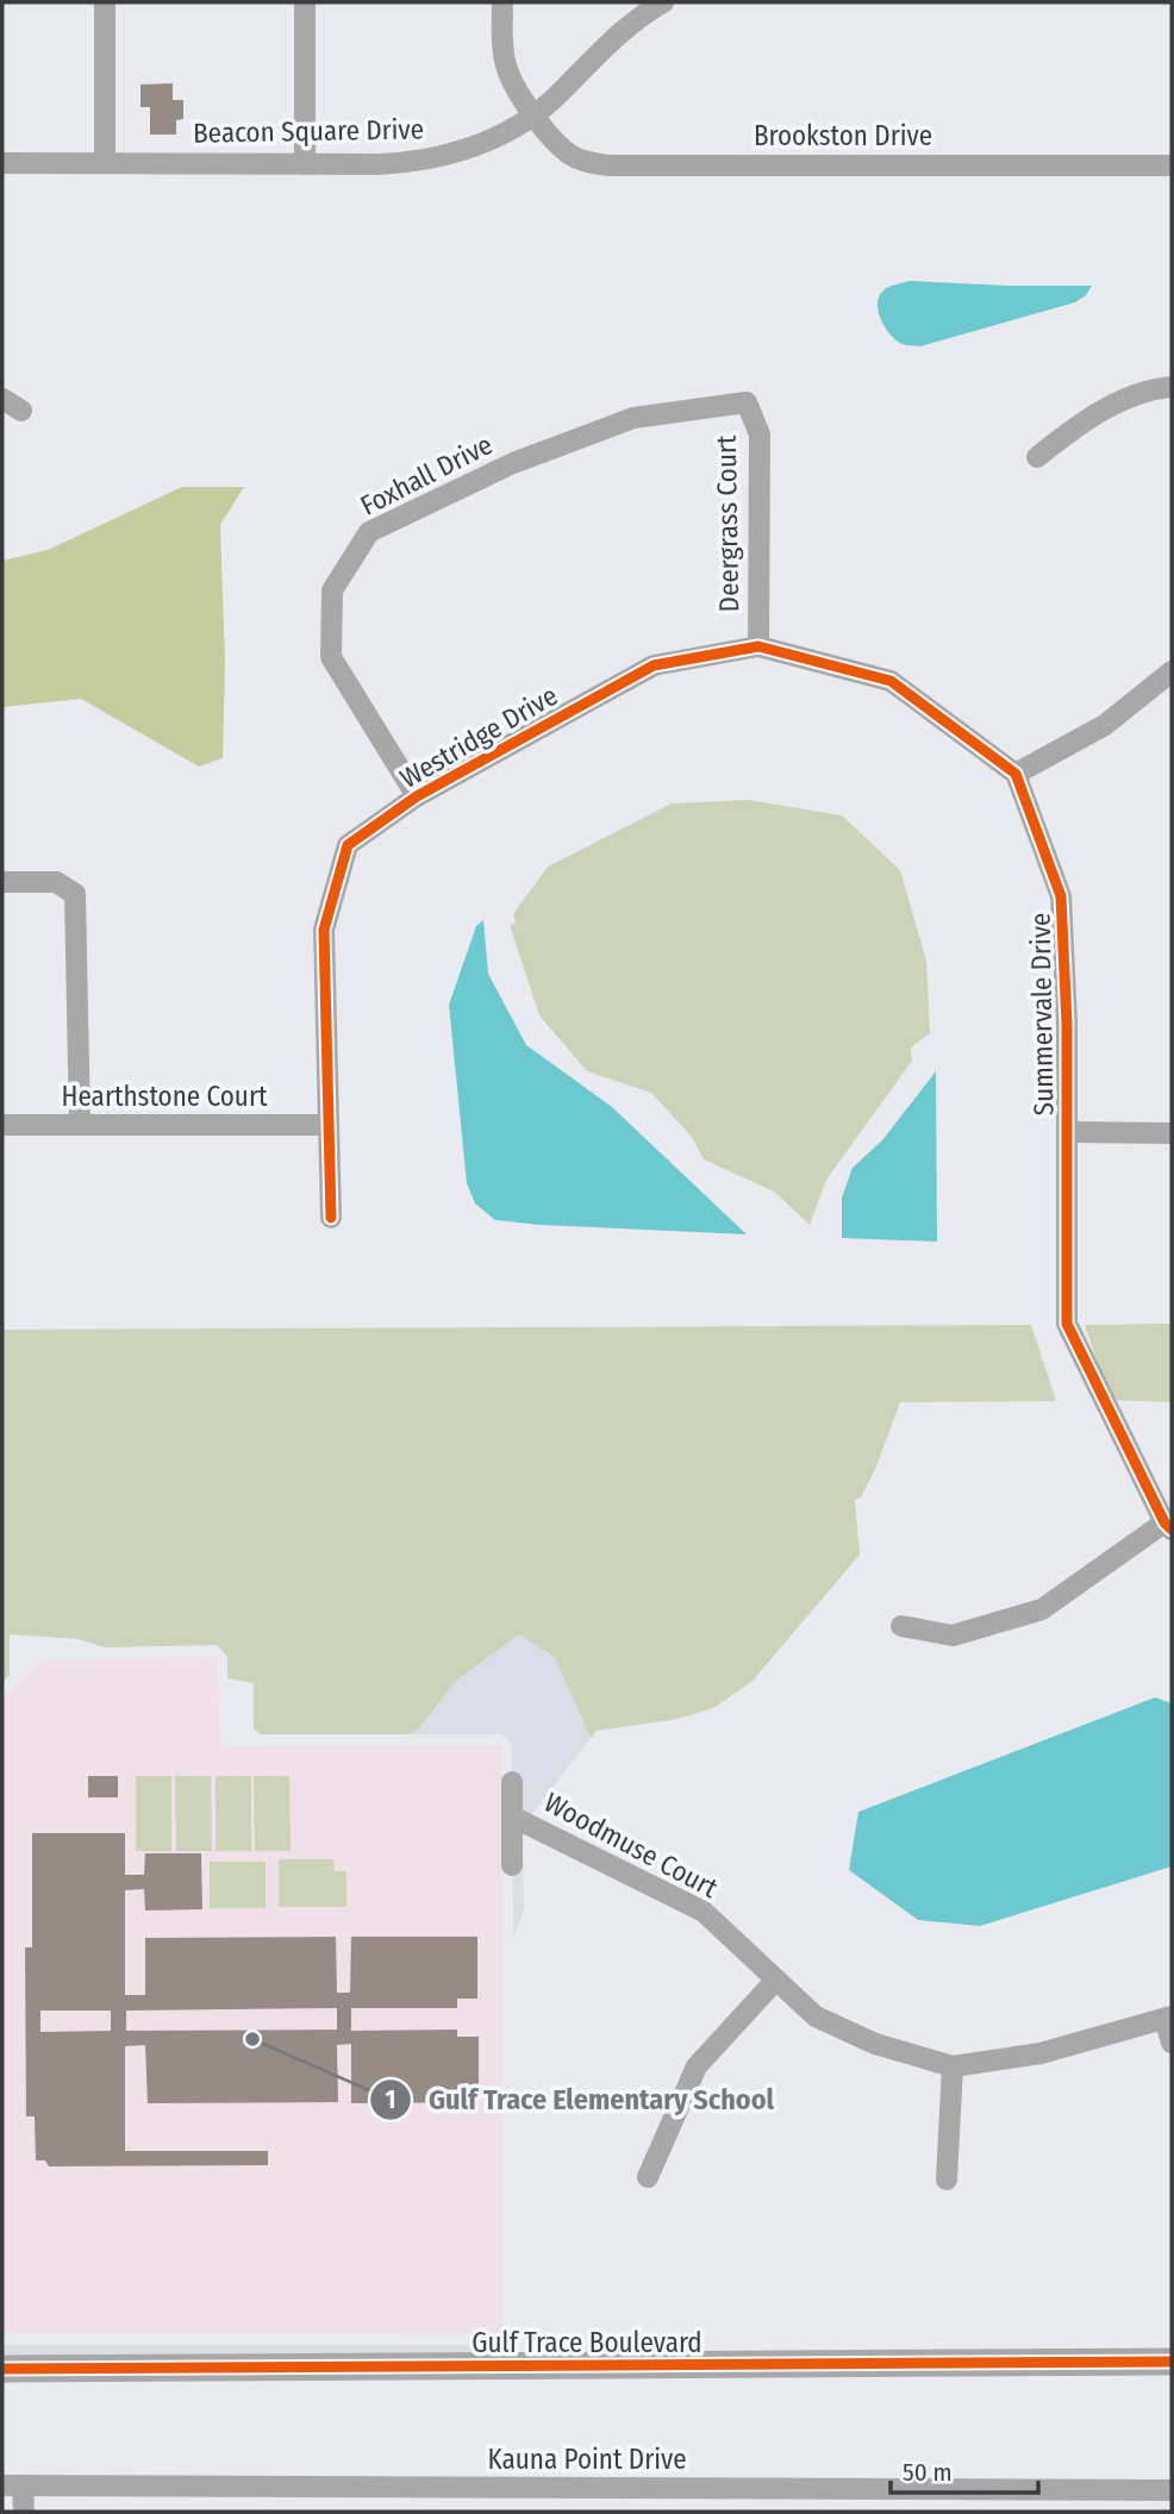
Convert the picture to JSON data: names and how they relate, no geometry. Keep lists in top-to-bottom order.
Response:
{
  "streets": {
    "street": [
      "Beacon Square Drive",
      "Brookston Drive",
      "Foxhall Drive",
      "Deergrass Court",
      "Westridge Drive",
      "Summervale Drive",
      "Hearthstone Court",
      "Woodmuse Court",
      "Gulf Trace Boulevard",
      "Kauna Point Drive"
    ]
  },
  "crossings": [
    ["Beacon Square Drive", "Brookston Drive"],
    ["Foxhall Drive", "Deergrass Court"],
    ["Foxhall Drive", "Westridge Drive"],
    ["Deergrass Court", "Westridge Drive"],
    ["Westridge Drive", "Hearthstone Court"]
  ],
  "places": ["Gulf Trace Elementary School"],
  "scale_bar": "50 m"
}
